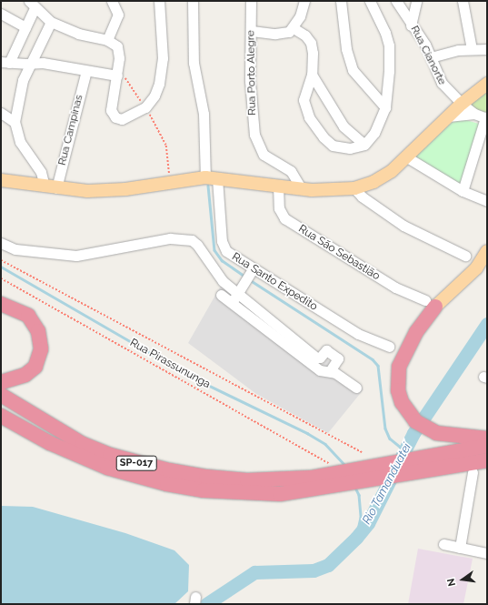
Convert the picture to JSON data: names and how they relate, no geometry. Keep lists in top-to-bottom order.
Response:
{
  "streets": {
    "highway": ["SP-017"],
    "street": [
      "Rua Cianorte",
      "Rua Porto Alegre",
      "Rua Campinas",
      "Rua São Sebastião",
      "Rua Santo Expedito"
    ],
    "path": ["Rua Pirassununga"]
  },
  "water": ["Rio Tamanduateí"],
  "north": "left"
}
